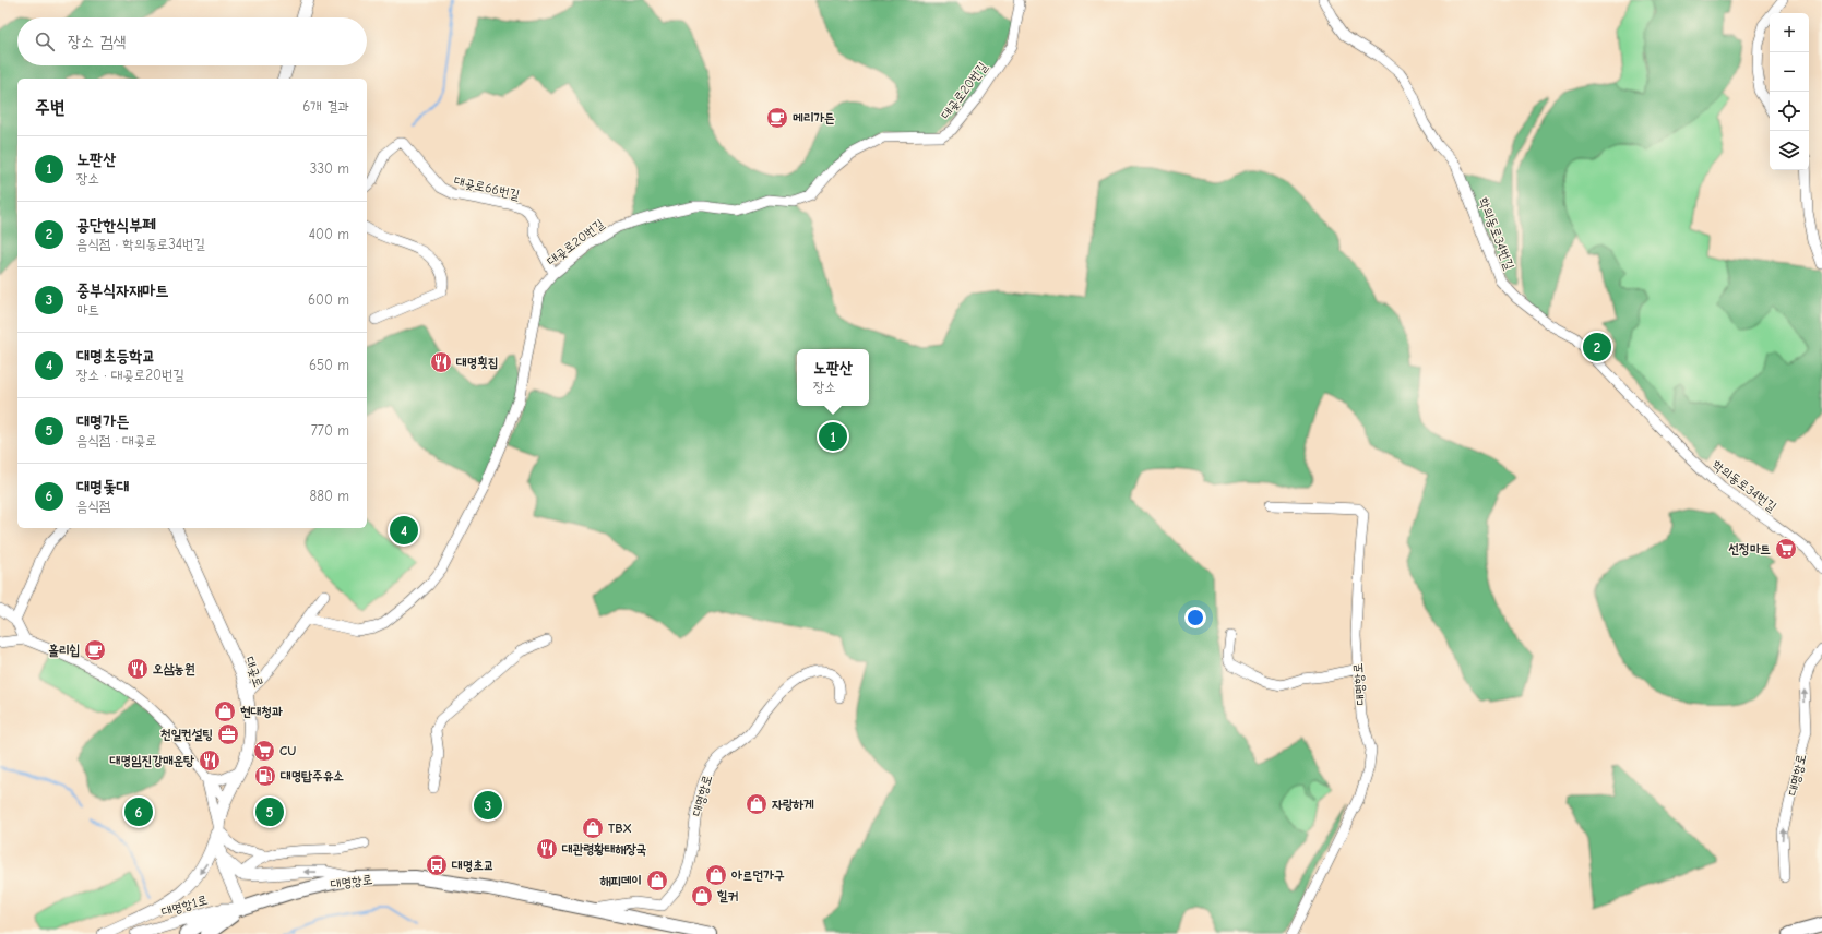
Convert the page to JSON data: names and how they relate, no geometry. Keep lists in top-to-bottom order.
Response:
{
  "streets": {
    "main road": ["대명항로"],
    "street": [
      "대곶로20번길",
      "대곶로66번길",
      "학의동로34번길",
      "대곶로",
      "대명항1로"
    ]
  },
  "crossings": [
    ["대곶로20번길", "대곶로66번길"],
    ["대곶로", "대명항로"],
    ["대곶로", "대명항1로"],
    ["대명항로", "대명항1로"]
  ],
  "places": {
    "cafe": ["메리가든", "홀리쉽"],
    "restaurant": [
      "대명횟집",
      "오삼농원",
      "대명임진강매운탕",
      "대관령황태해장국"
    ],
    "supermarket": ["선정마트", "CU"],
    "shop": [
      "현대청과",
      "자랑하게",
      "TBX",
      "아르던가구",
      "해피데이",
      "힐커"
    ],
    "office": ["천일컨설팅"],
    "fuel station": ["대명탑주유소"],
    "bus stop": ["대명초교"]
  },
  "page": {
    "map_buttons": ["+", "−"],
    "search": "장소 검색",
    "heading": ["주변", "6개 결과"],
    "list": [
      {
        "mark": "1",
        "name": "노판산",
        "note": "장소",
        "value": "330 m"
      },
      {
        "mark": "2",
        "name": "공단한식부페",
        "note": "음식점 · 학의동로34번길",
        "value": "400 m"
      },
      {
        "mark": "3",
        "name": "중부식자재마트",
        "note": "마트",
        "value": "600 m"
      },
      {
        "mark": "4",
        "name": "대명초등학교",
        "note": "장소 · 대곶로20번길",
        "value": "650 m"
      },
      {
        "mark": "5",
        "name": "대명가든",
        "note": "음식점 · 대곶로",
        "value": "770 m"
      },
      {
        "mark": "6",
        "name": "대명돛대",
        "note": "음식점",
        "value": "880 m"
      }
    ],
    "pins": [
      "2",
      "1",
      "4",
      "3",
      "5",
      "6"
    ],
    "popup": ["노판산", "장소"]
  }
}
